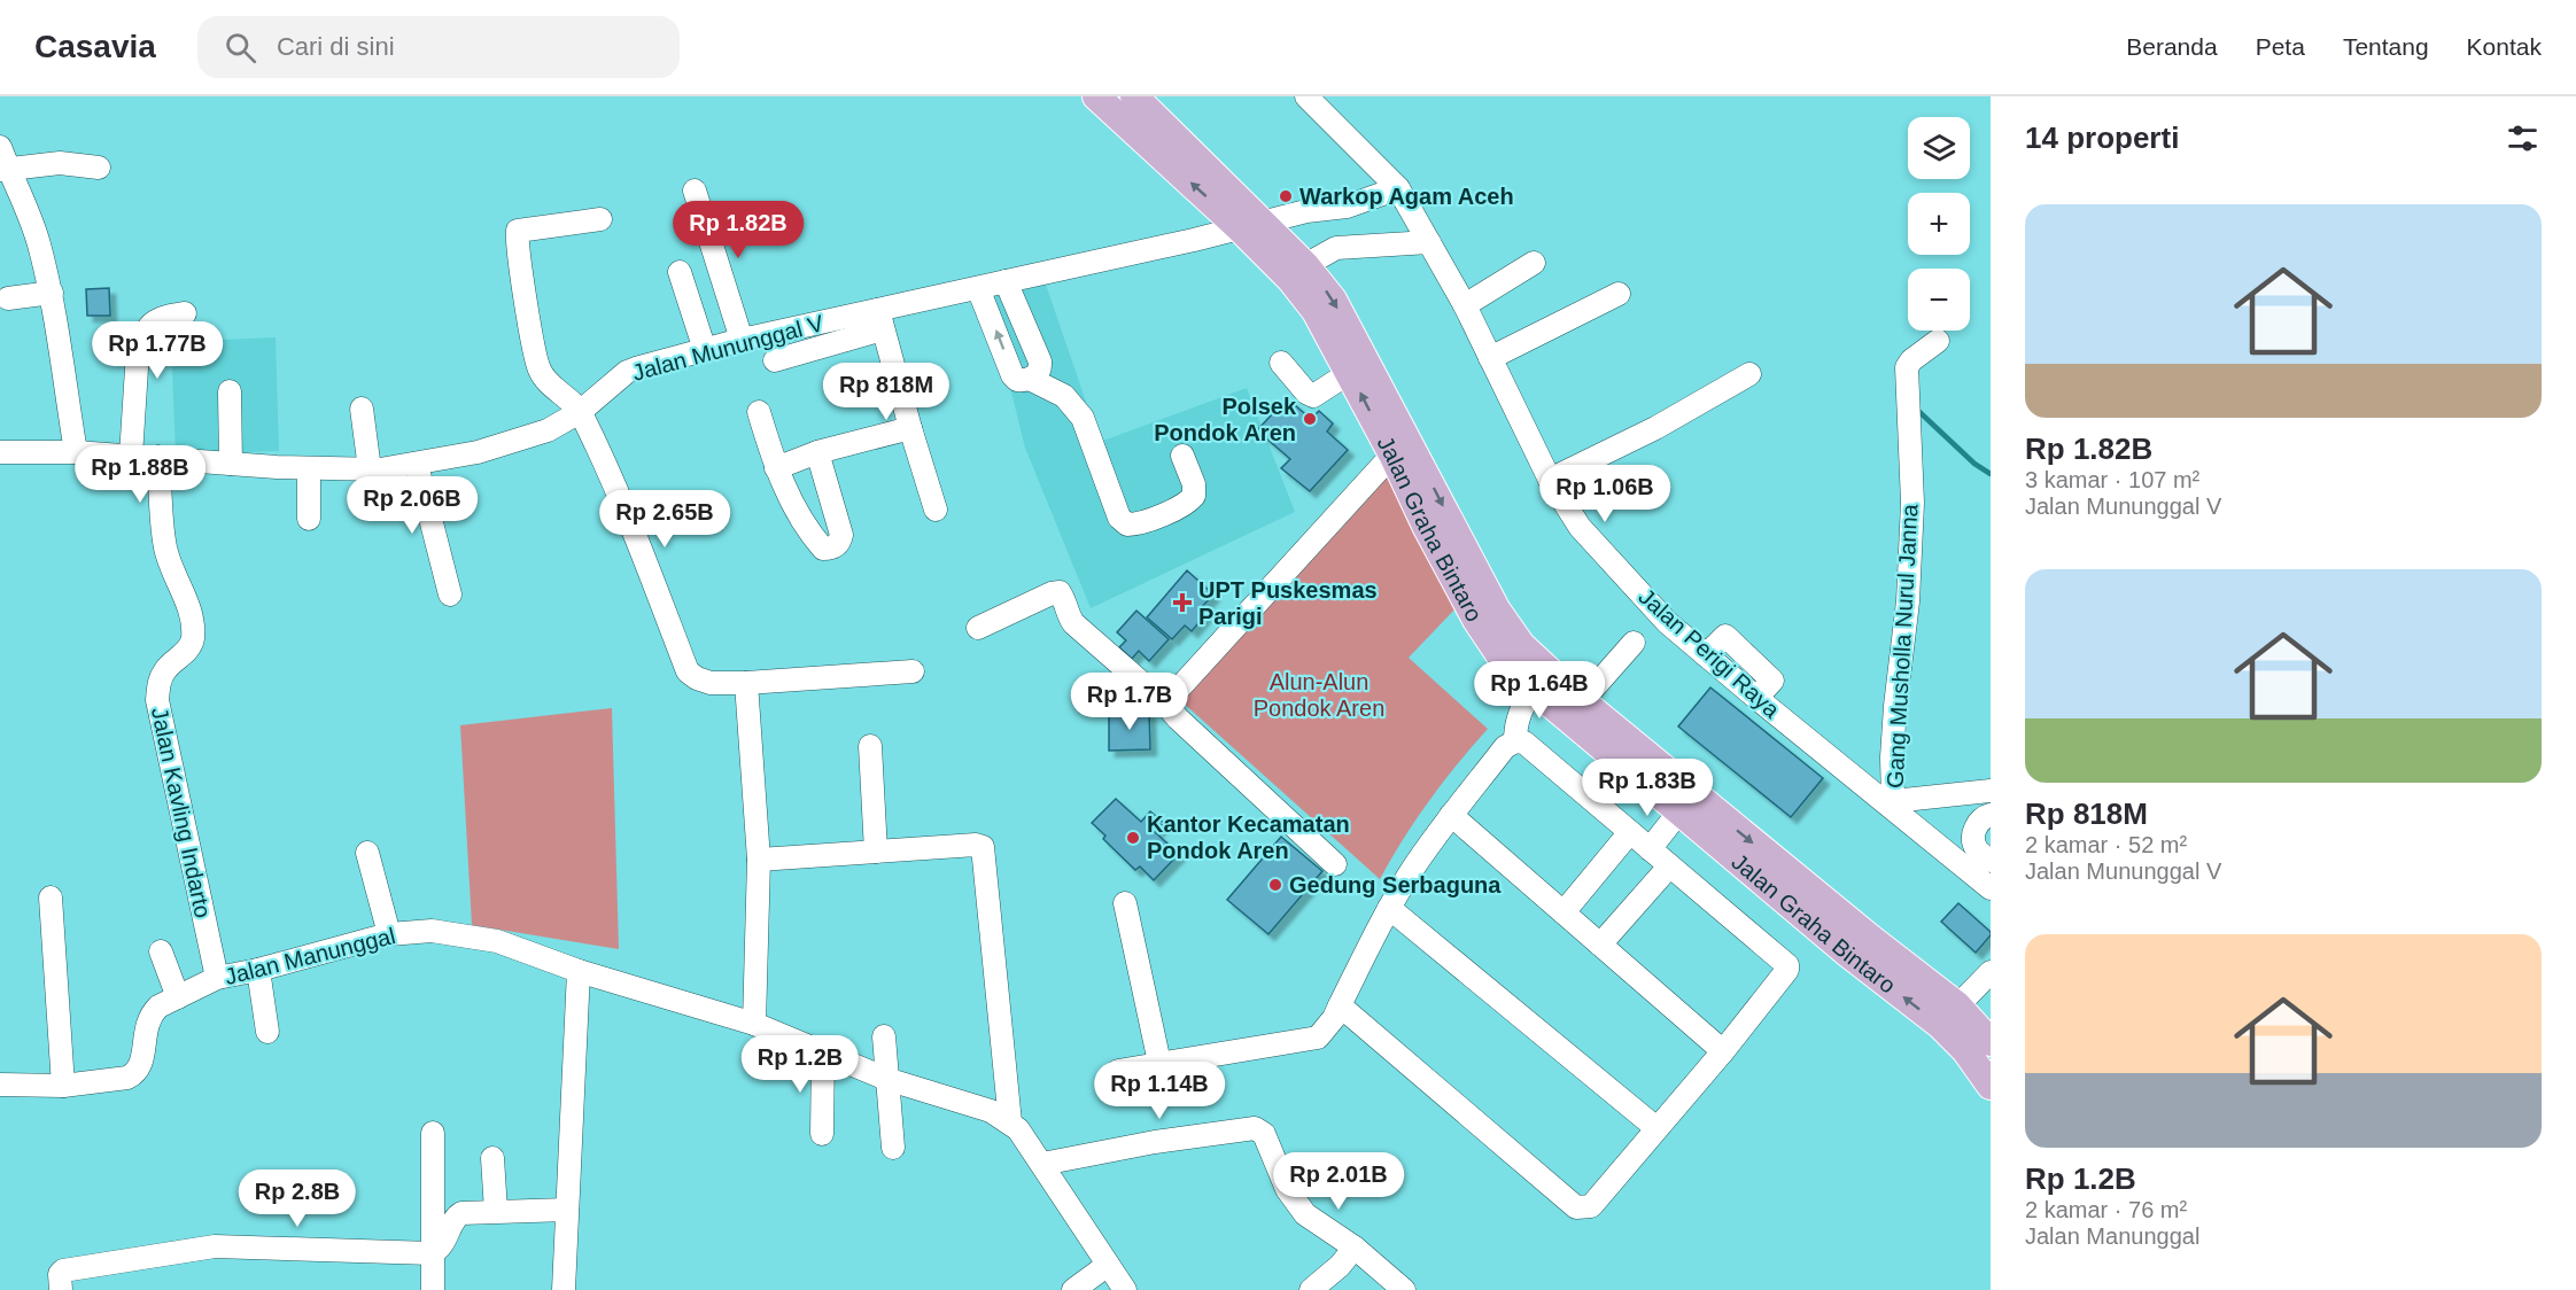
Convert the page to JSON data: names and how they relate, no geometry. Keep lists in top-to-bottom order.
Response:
{
  "streets": {
    "main road": ["Jalan Graha Bintaro"],
    "street": [
      "Jalan Mununggal V",
      "Gang Musholla Nurul Janna",
      "Jalan Perigi Raya",
      "Jalan Kavling Indarto",
      "Jalan Manunggal"
    ]
  },
  "crossings": [
    ["Jalan Mununggal V", "Jalan Graha Bintaro"],
    ["Jalan Mununggal V", "Jalan Perigi Raya"],
    ["Jalan Mununggal V", "Jalan Kavling Indarto"],
    ["Gang Musholla Nurul Janna", "Jalan Perigi Raya"],
    ["Jalan Kavling Indarto", "Jalan Manunggal"]
  ],
  "parks": ["Alun-Alun Pondok Aren"],
  "places": {
    "other": [
      "Warkop Agam Aceh",
      "Polsek Pondok Aren",
      "Kantor Kecamatan Pondok Aren",
      "Gedung Serbaguna"
    ],
    "health": ["UPT Puskesmas Parigi"]
  },
  "page": {
    "header": "Casavia",
    "search": "Cari di sini",
    "nav": [
      "Beranda",
      "Peta",
      "Tentang",
      "Kontak"
    ],
    "heading": "14 properti",
    "map_buttons": ["+", "−"],
    "list": [
      {
        "name": "Rp 1.82B",
        "note": "3 kamar · 107 m² · Jalan Mununggal V"
      },
      {
        "name": "Rp 818M",
        "note": "2 kamar · 52 m² · Jalan Mununggal V"
      },
      {
        "name": "Rp 1.2B",
        "note": "2 kamar · 76 m² · Jalan Manunggal"
      }
    ],
    "price": [
      "Rp 1.82B",
      "Rp 1.77B",
      "Rp 818M",
      "Rp 1.88B",
      "Rp 1.06B",
      "Rp 2.06B",
      "Rp 2.65B",
      "Rp 1.64B",
      "Rp 1.7B",
      "Rp 1.83B",
      "Rp 1.2B",
      "Rp 1.14B",
      "Rp 2.01B",
      "Rp 2.8B"
    ]
  }
}
